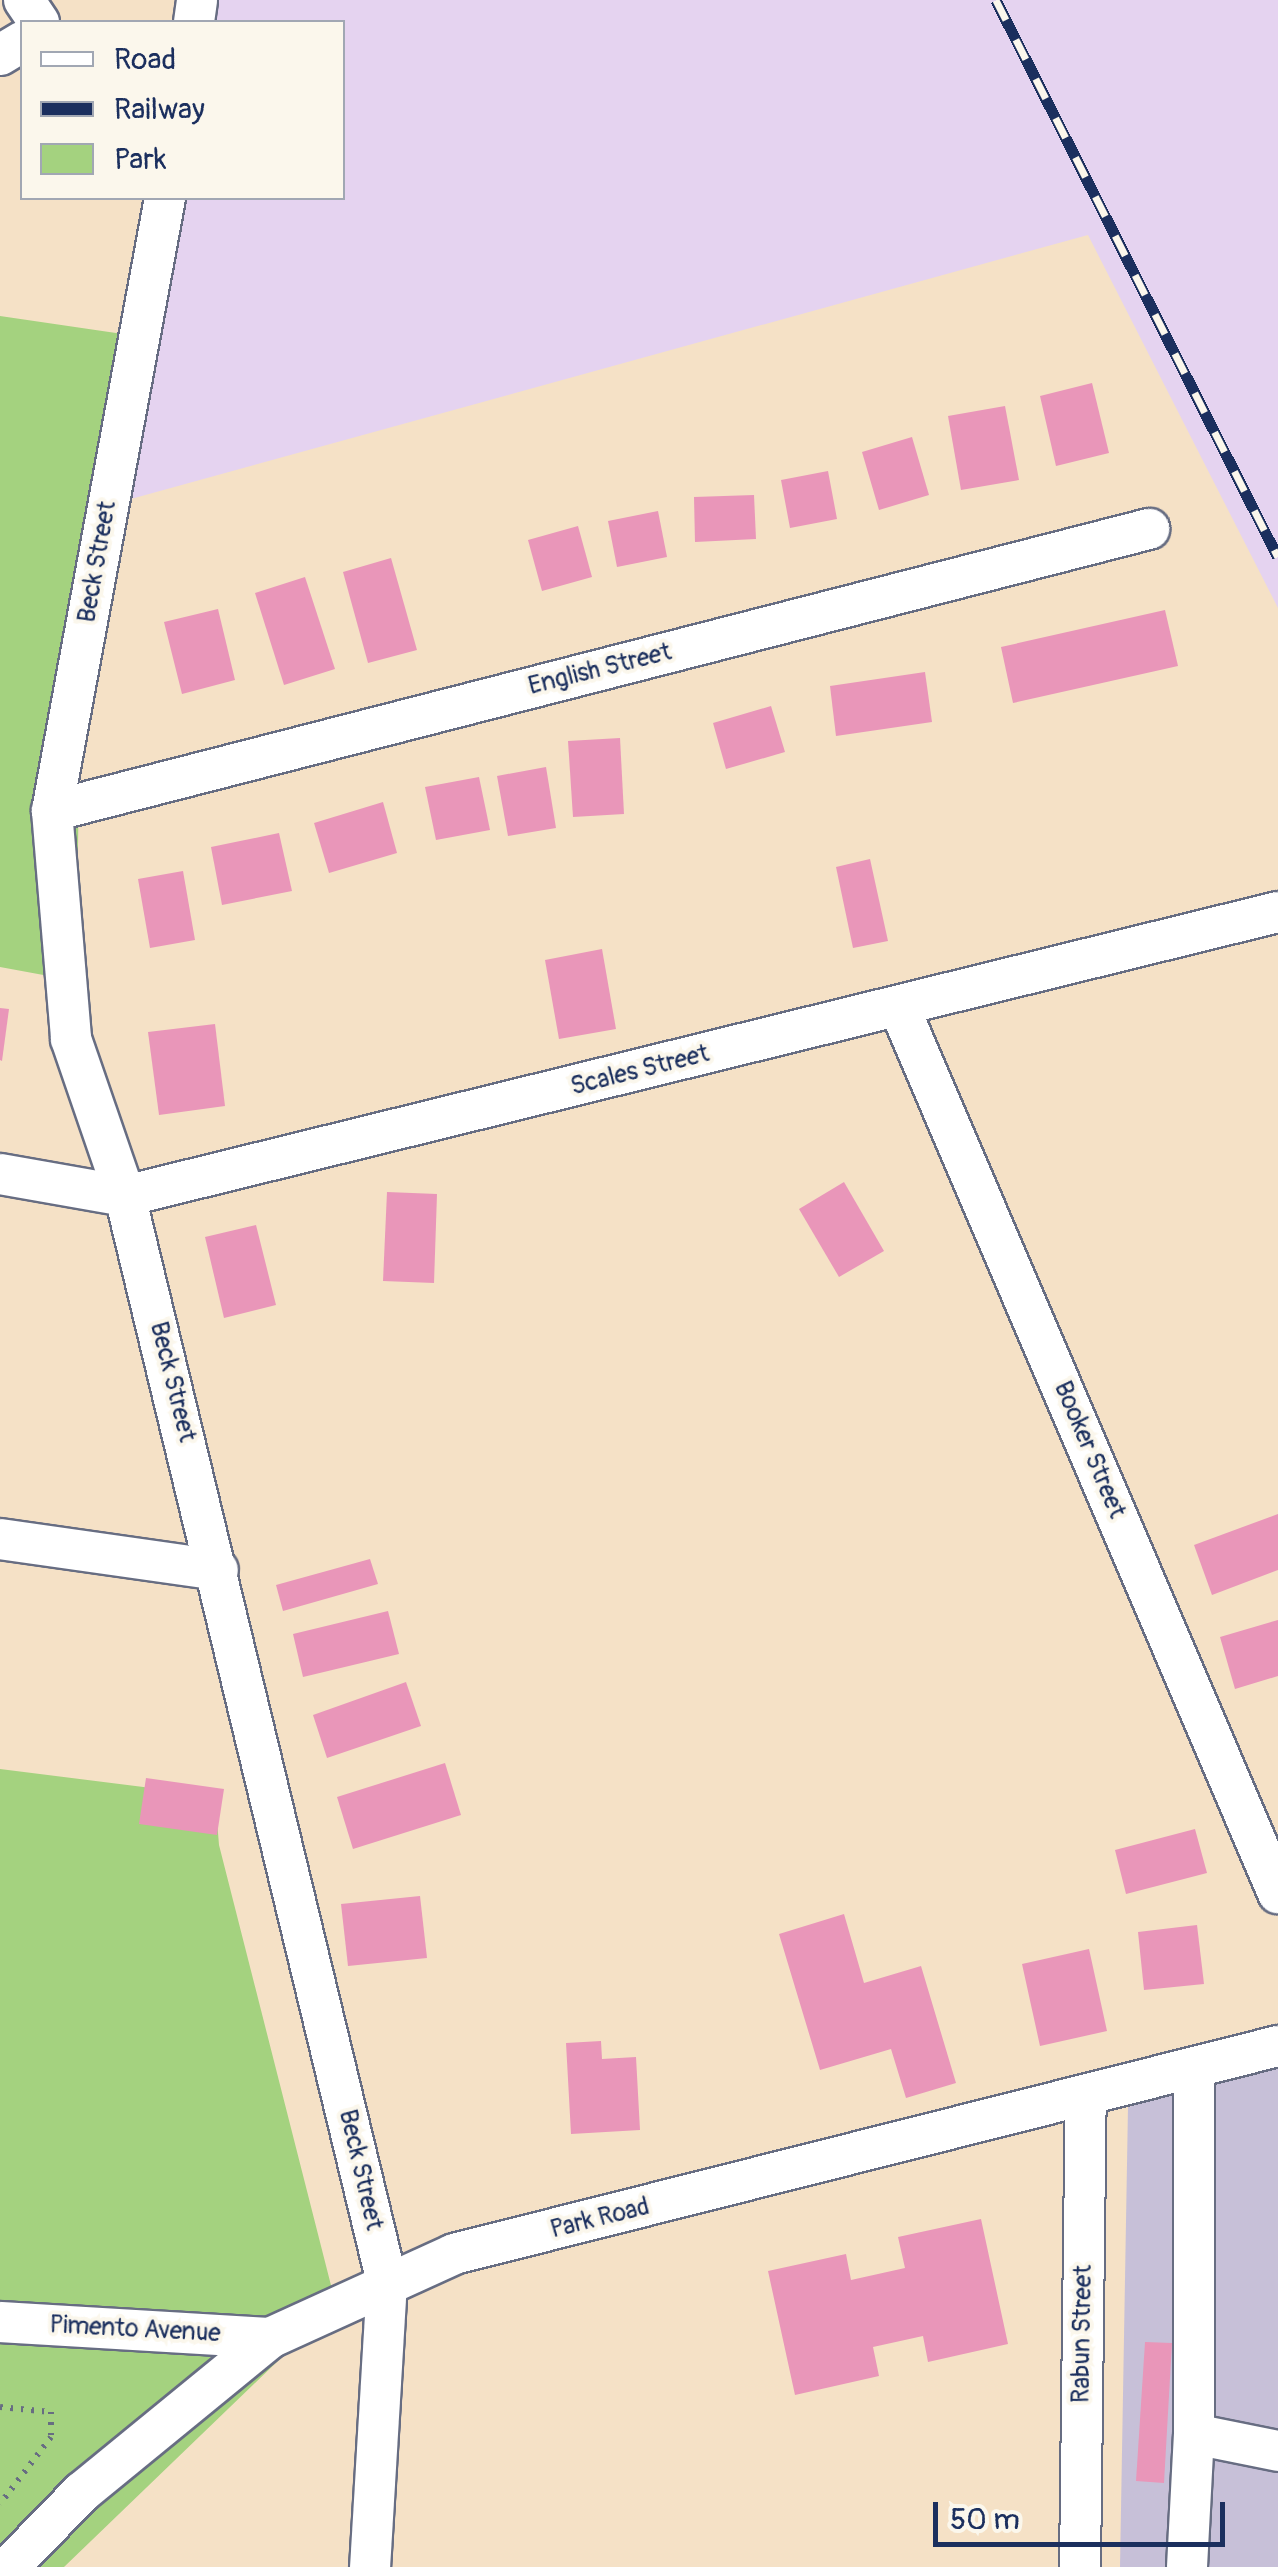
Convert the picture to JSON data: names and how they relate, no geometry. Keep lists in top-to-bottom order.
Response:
{
  "streets": {
    "street": [
      "Beck Street",
      "English Street",
      "Scales Street",
      "Booker Street",
      "Park Road",
      "Pimento Avenue",
      "Rabun Street"
    ]
  },
  "crossings": [
    ["Beck Street", "English Street"],
    ["Beck Street", "Scales Street"],
    ["Beck Street", "Park Road"],
    ["Scales Street", "Booker Street"],
    ["Park Road", "Pimento Avenue"],
    ["Park Road", "Rabun Street"]
  ],
  "legend": ["Road", "Railway", "Park"],
  "scale_bar": "50 m"
}
